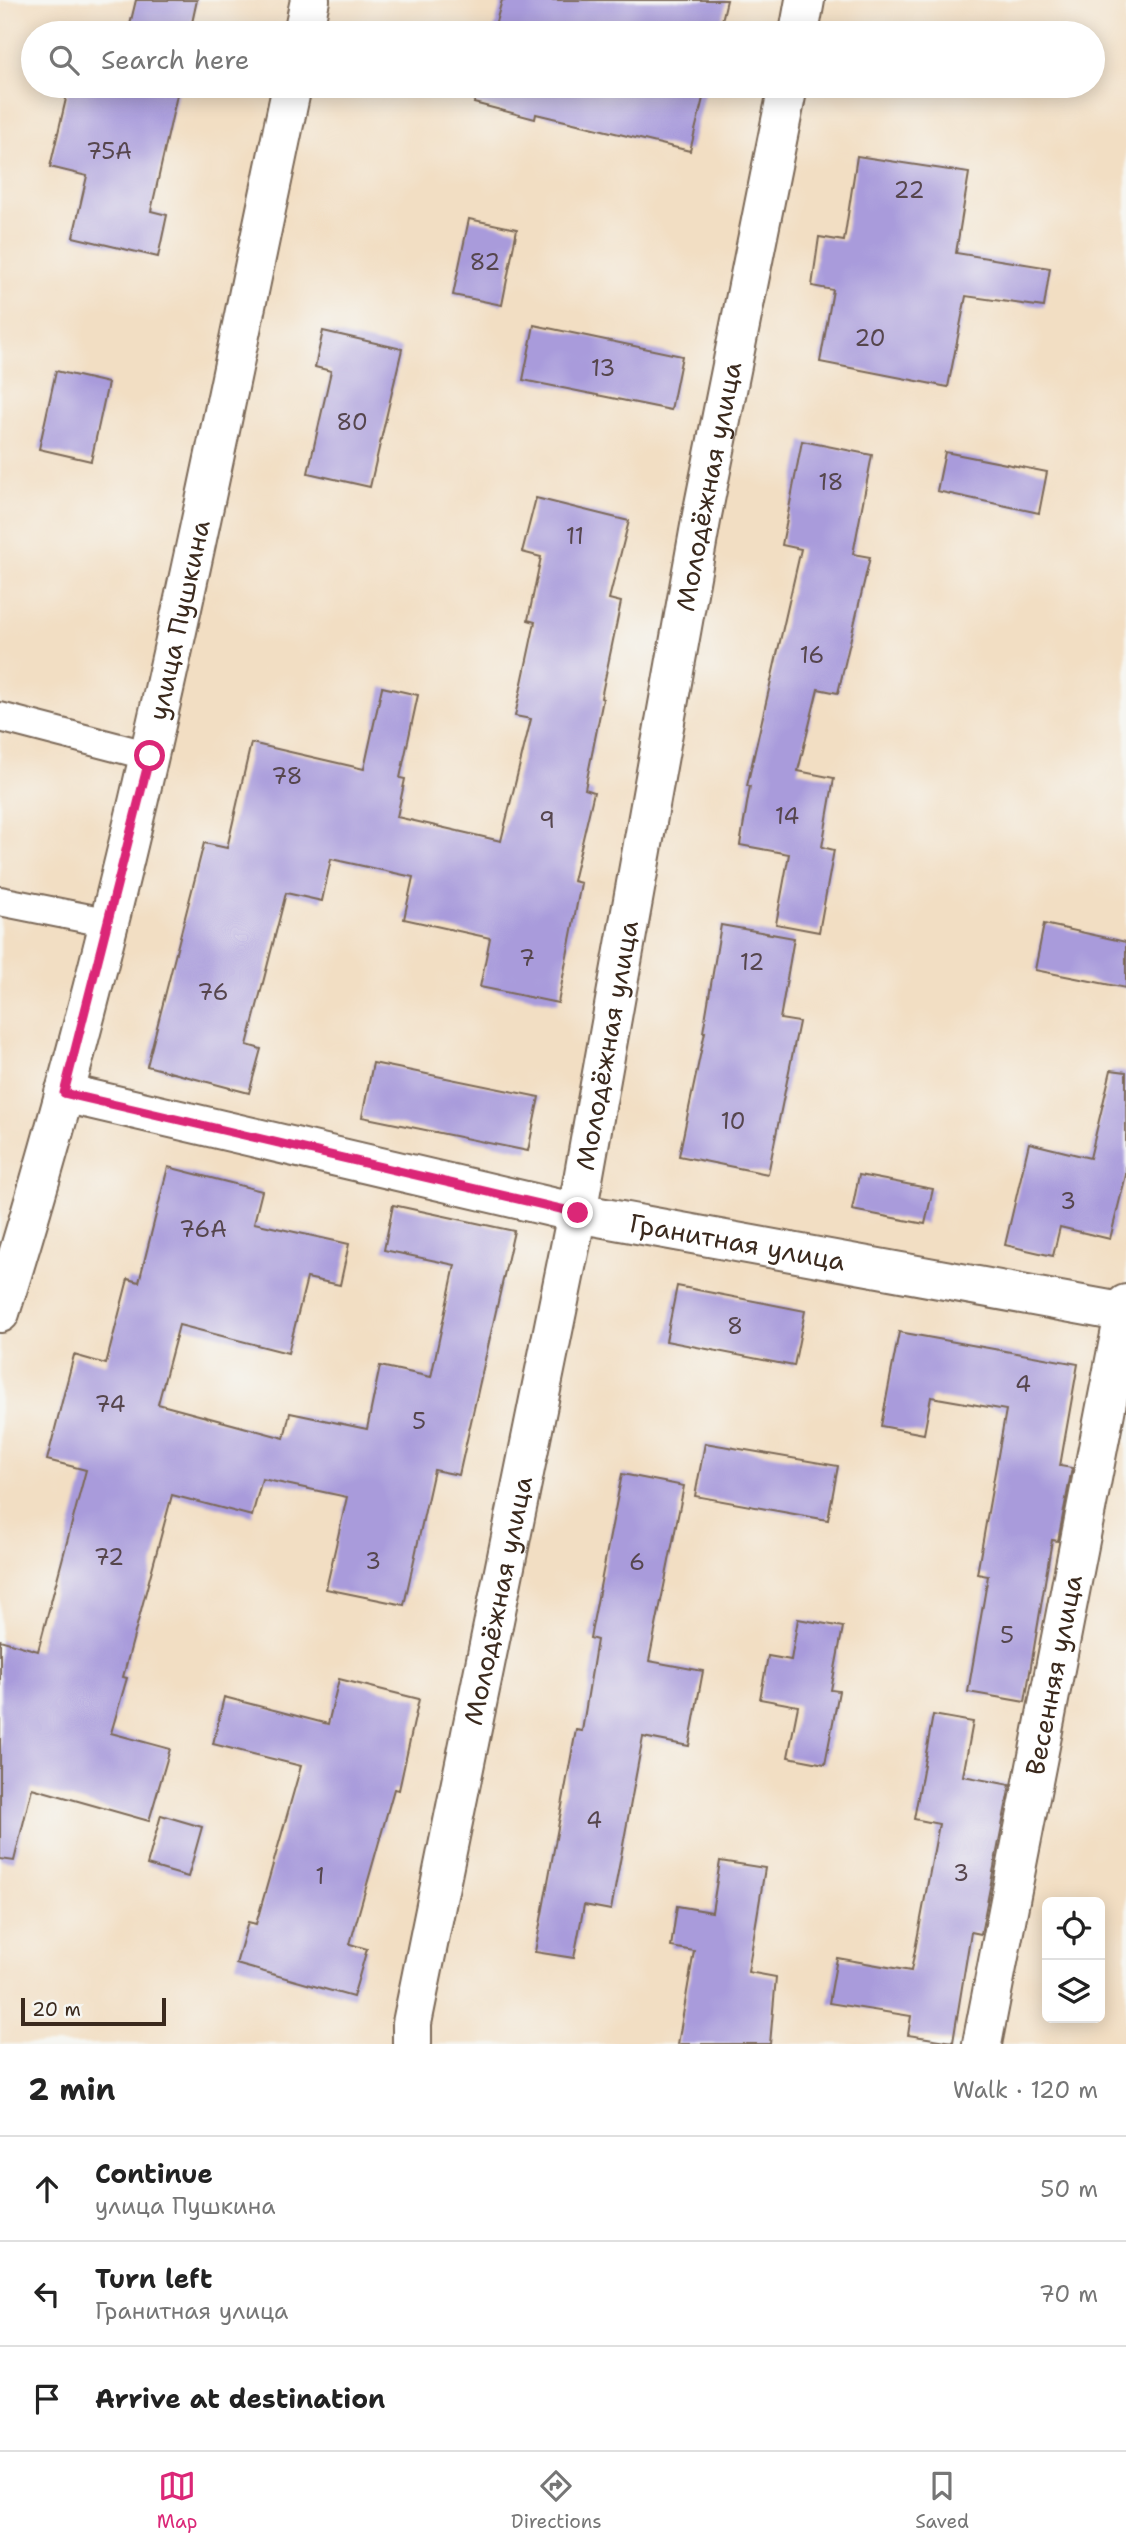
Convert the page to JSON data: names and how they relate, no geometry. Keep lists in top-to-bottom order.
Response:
{
  "streets": {
    "street": [
      "Молодёжная улица",
      "улица Пушкина",
      "Гранитная улица",
      "Весенняя улица"
    ]
  },
  "crossings": [
    ["Молодёжная улица", "Гранитная улица"],
    ["улица Пушкина", "Гранитная улица"],
    ["Гранитная улица", "Весенняя улица"]
  ],
  "house_numbers": [
    "75А",
    "22",
    "82",
    "20",
    "13",
    "80",
    "18",
    "11",
    "16",
    "78",
    "14",
    "9",
    "7",
    "12",
    "76",
    "10",
    "3",
    "76А",
    "8",
    "4",
    "74",
    "5",
    "72",
    "3",
    "6",
    "5",
    "4",
    "3",
    "1"
  ],
  "scale_bar": "20 m",
  "page": {
    "search": "Search here",
    "scale": "20 m",
    "heading": ["2 min", "Walk · 120 m"],
    "list": [
      ["Continue", "улица Пушкина", "50 m"],
      ["Turn left", "Гранитная улица", "70 m"],
      "Arrive at destination"
    ],
    "nav": ["Map", "Directions", "Saved"]
  }
}
